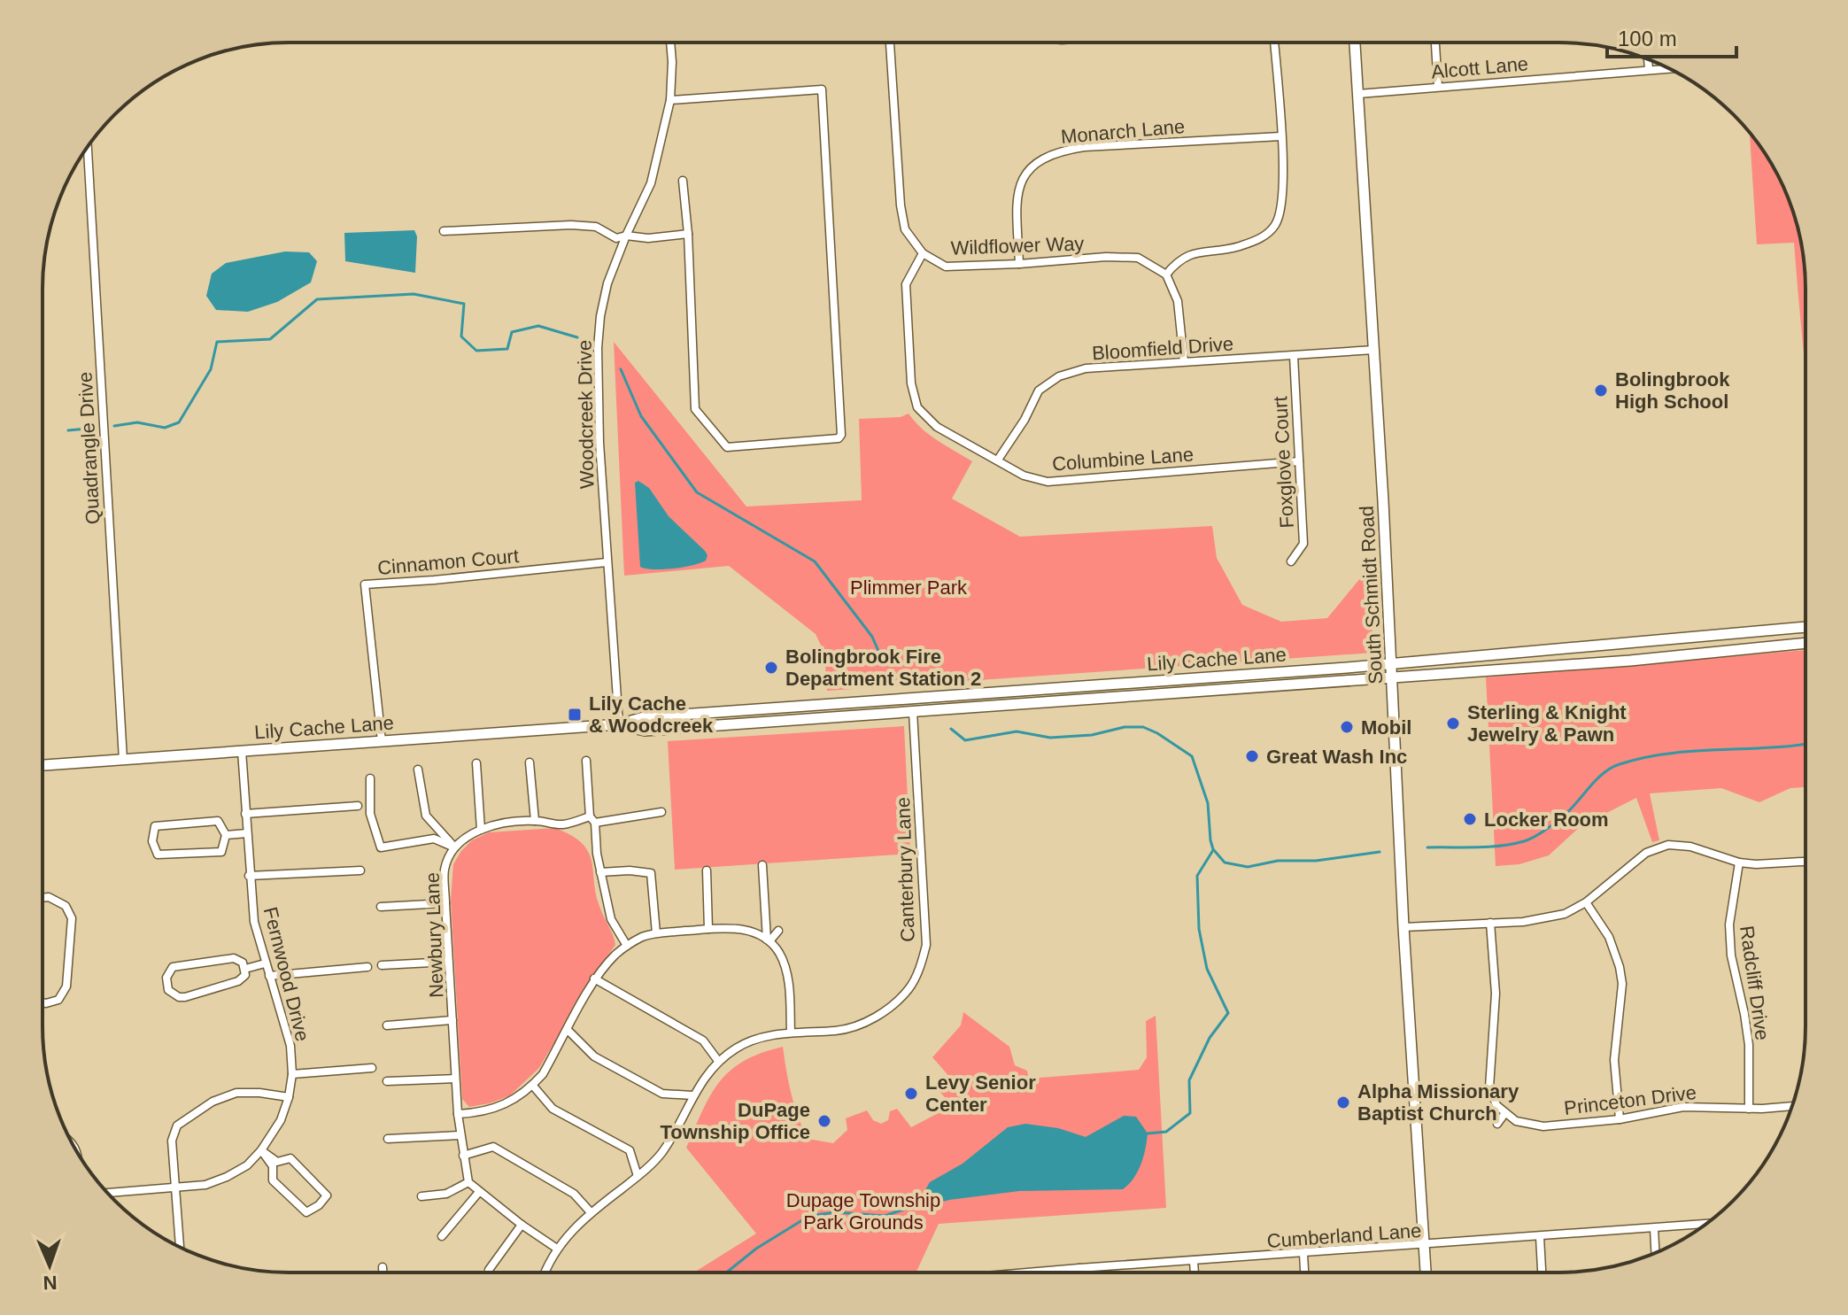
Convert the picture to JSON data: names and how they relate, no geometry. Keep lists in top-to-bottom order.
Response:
{
  "streets": {
    "street": [
      "Alcott Lane",
      "Monarch Lane",
      "Wildflower Way",
      "Bloomfield Drive",
      "Woodcreek Drive",
      "Quadrangle Drive",
      "Columbine Lane",
      "Foxglove Court",
      "Cinnamon Court",
      "South Schmidt Road",
      "Lily Cache Lane",
      "Canterbury Lane",
      "Newbury Lane",
      "Fernwood Drive",
      "Radcliff Drive",
      "Princeton Drive",
      "Cumberland Lane"
    ]
  },
  "crossings": [
    ["Alcott Lane", "South Schmidt Road"],
    ["Monarch Lane", "Wildflower Way"],
    ["Wildflower Way", "Columbine Lane"],
    ["Bloomfield Drive", "Columbine Lane"],
    ["Bloomfield Drive", "Foxglove Court"],
    ["Bloomfield Drive", "South Schmidt Road"],
    ["Woodcreek Drive", "Cinnamon Court"],
    ["Woodcreek Drive", "Lily Cache Lane"],
    ["Quadrangle Drive", "Lily Cache Lane"],
    ["Columbine Lane", "Foxglove Court"],
    ["Cinnamon Court", "Lily Cache Lane"],
    ["South Schmidt Road", "Lily Cache Lane"],
    ["South Schmidt Road", "Cumberland Lane"],
    ["Lily Cache Lane", "Canterbury Lane"],
    ["Lily Cache Lane", "Fernwood Drive"],
    ["Radcliff Drive", "Princeton Drive"]
  ],
  "parks": ["Plimmer Park", "Dupage Township Park Grounds"],
  "places": {
    "other": [
      "Bolingbrook High School",
      "Bolingbrook Fire Department Station 2",
      "Sterling & Knight Jewelry & Pawn",
      "Mobil",
      "Great Wash Inc",
      "Locker Room",
      "Levy Senior Center",
      "Alpha Missionary Baptist Church",
      "DuPage Township Office"
    ],
    "transit": ["Lily Cache & Woodcreek"]
  },
  "scale_bar": "100 m",
  "north": "bottom"
}
